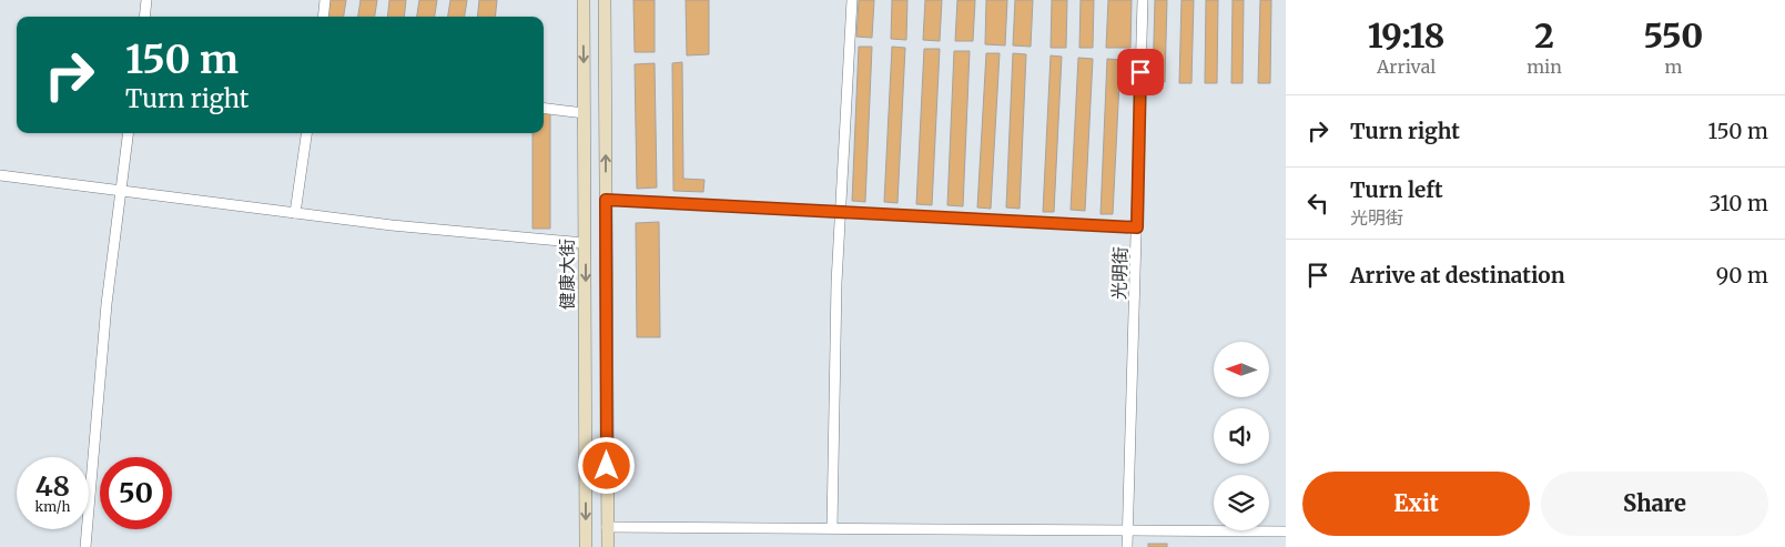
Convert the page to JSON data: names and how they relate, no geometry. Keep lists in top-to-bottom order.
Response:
{
  "streets": {
    "main road": ["健康大街"],
    "street": ["光明街"]
  },
  "north": "left",
  "page": {
    "eta": [
      "19:18",
      "Arrival",
      "2",
      "min",
      "550",
      "m"
    ],
    "turn": ["150 m", "Turn right"],
    "list": [
      {
        "name": "Turn right",
        "value": "150 m"
      },
      {
        "name": "Turn left",
        "note": "光明街",
        "value": "310 m"
      },
      {
        "name": "Arrive at destination",
        "value": "90 m"
      }
    ],
    "speed": "48 km/h",
    "limit": "50",
    "buttons": ["Exit", "Share"]
  }
}
